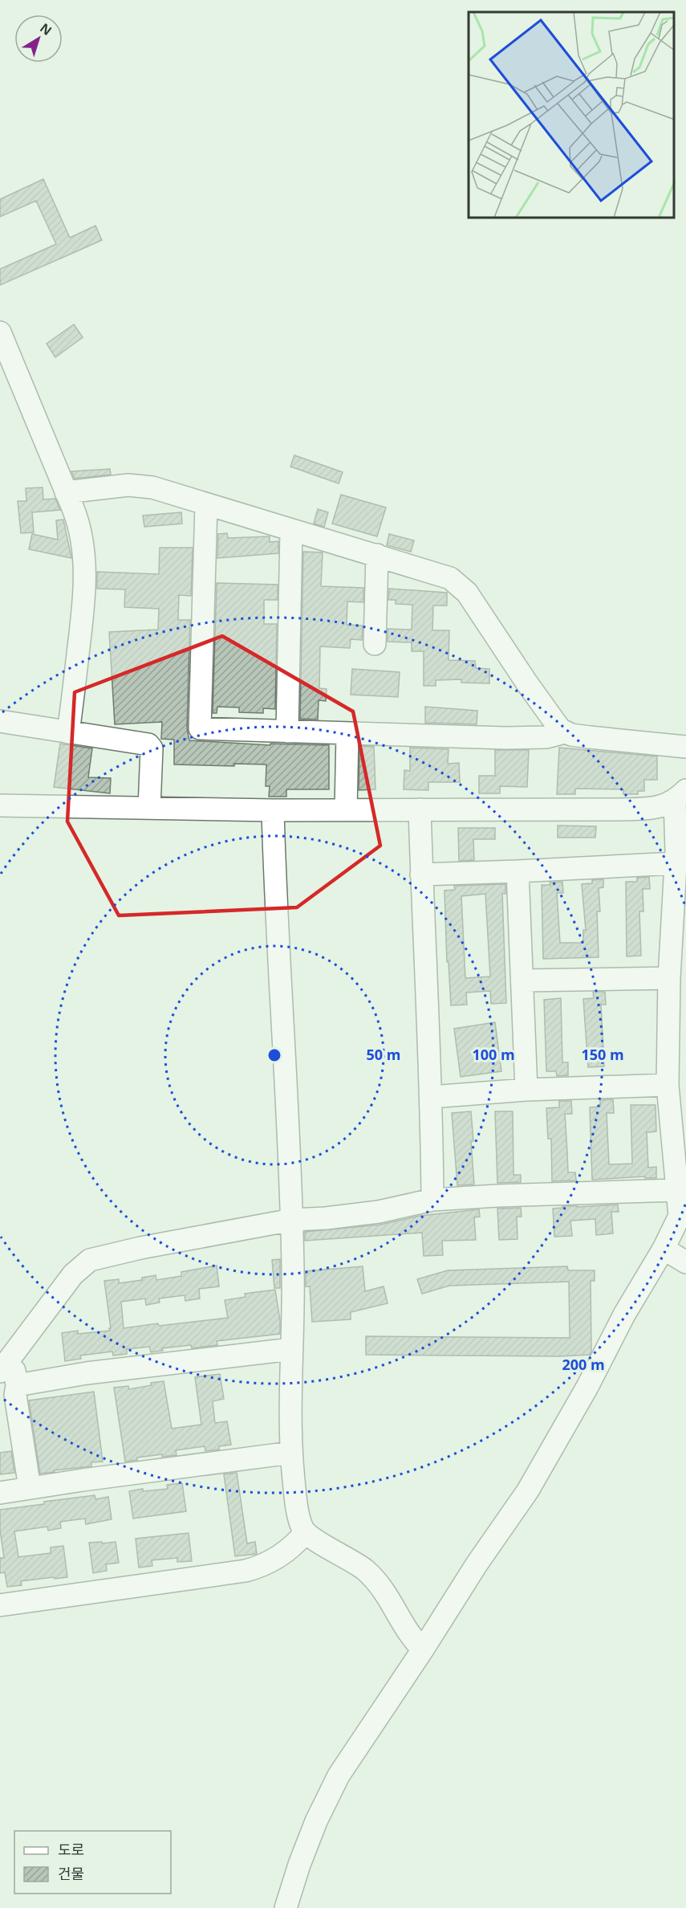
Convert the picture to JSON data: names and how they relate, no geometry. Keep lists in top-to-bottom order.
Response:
{
  "legend": ["도로", "건물"],
  "north": "top right",
  "rings": [
    "50 m",
    "100 m",
    "150 m",
    "200 m"
  ]
}
